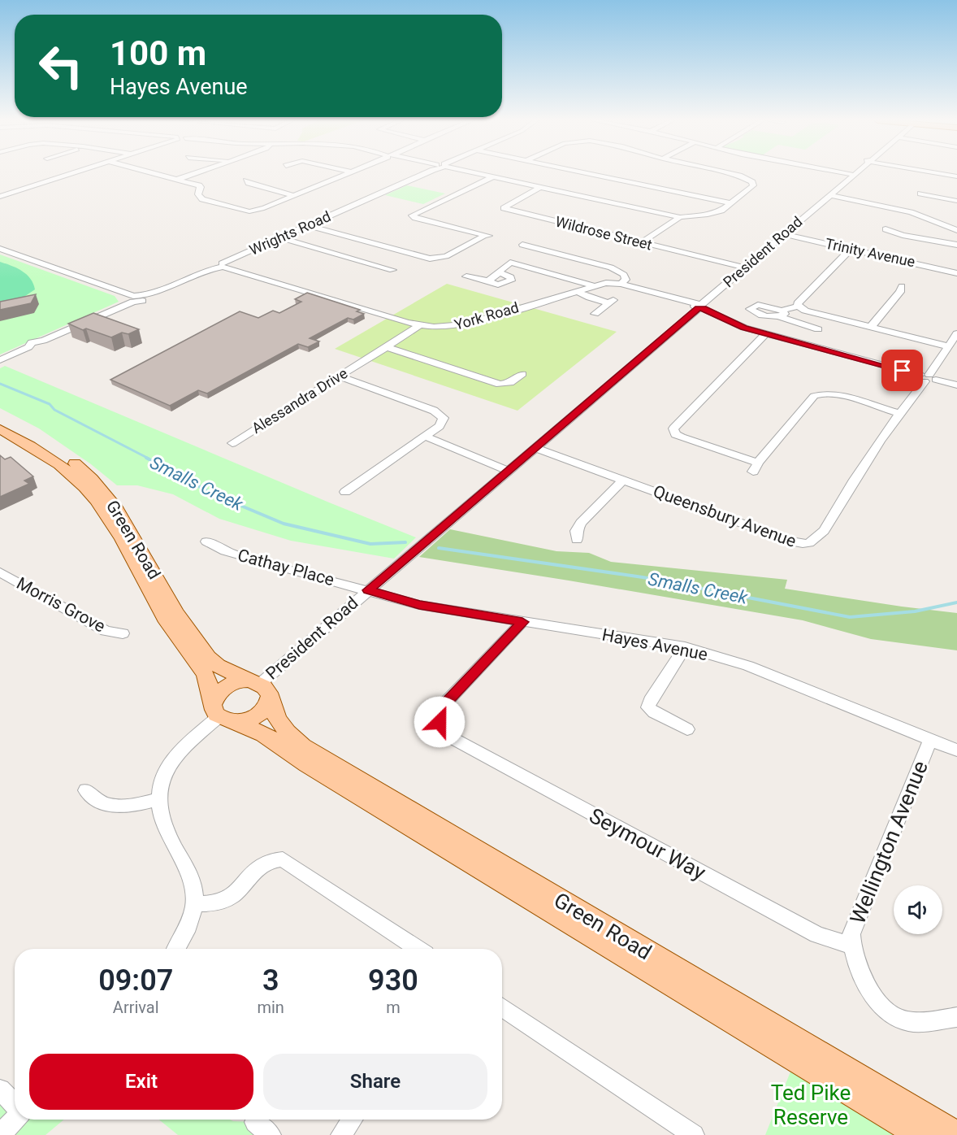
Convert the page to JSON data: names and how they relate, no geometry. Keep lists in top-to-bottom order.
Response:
{
  "streets": {
    "main road": ["Green Road"],
    "street": [
      "Wrights Road",
      "Wildrose Street",
      "President Road",
      "Trinity Avenue",
      "York Road",
      "Alessandra Drive",
      "Queensbury Avenue",
      "Cathay Place",
      "Morris Grove",
      "Hayes Avenue",
      "Wellington Avenue",
      "Seymour Way"
    ]
  },
  "crossings": [
    ["Wrights Road", "York Road"],
    ["Wildrose Street", "President Road"],
    ["President Road", "Trinity Avenue"],
    ["President Road", "York Road"],
    ["President Road", "Queensbury Avenue"],
    ["President Road", "Green Road"],
    ["President Road", "Cathay Place"],
    ["President Road", "Hayes Avenue"],
    ["York Road", "Alessandra Drive"],
    ["York Road", "Queensbury Avenue"],
    ["Cathay Place", "Hayes Avenue"],
    ["Hayes Avenue", "Wellington Avenue"],
    ["Hayes Avenue", "Seymour Way"],
    ["Wellington Avenue", "Seymour Way"]
  ],
  "water": ["Smalls Creek"],
  "parks": ["Ted Pike Reserve"],
  "page": {
    "turn": ["100 m", "Hayes Avenue"],
    "eta": [
      "09:07",
      "Arrival",
      "3",
      "min",
      "930",
      "m"
    ],
    "buttons": ["Exit", "Share"]
  }
}
